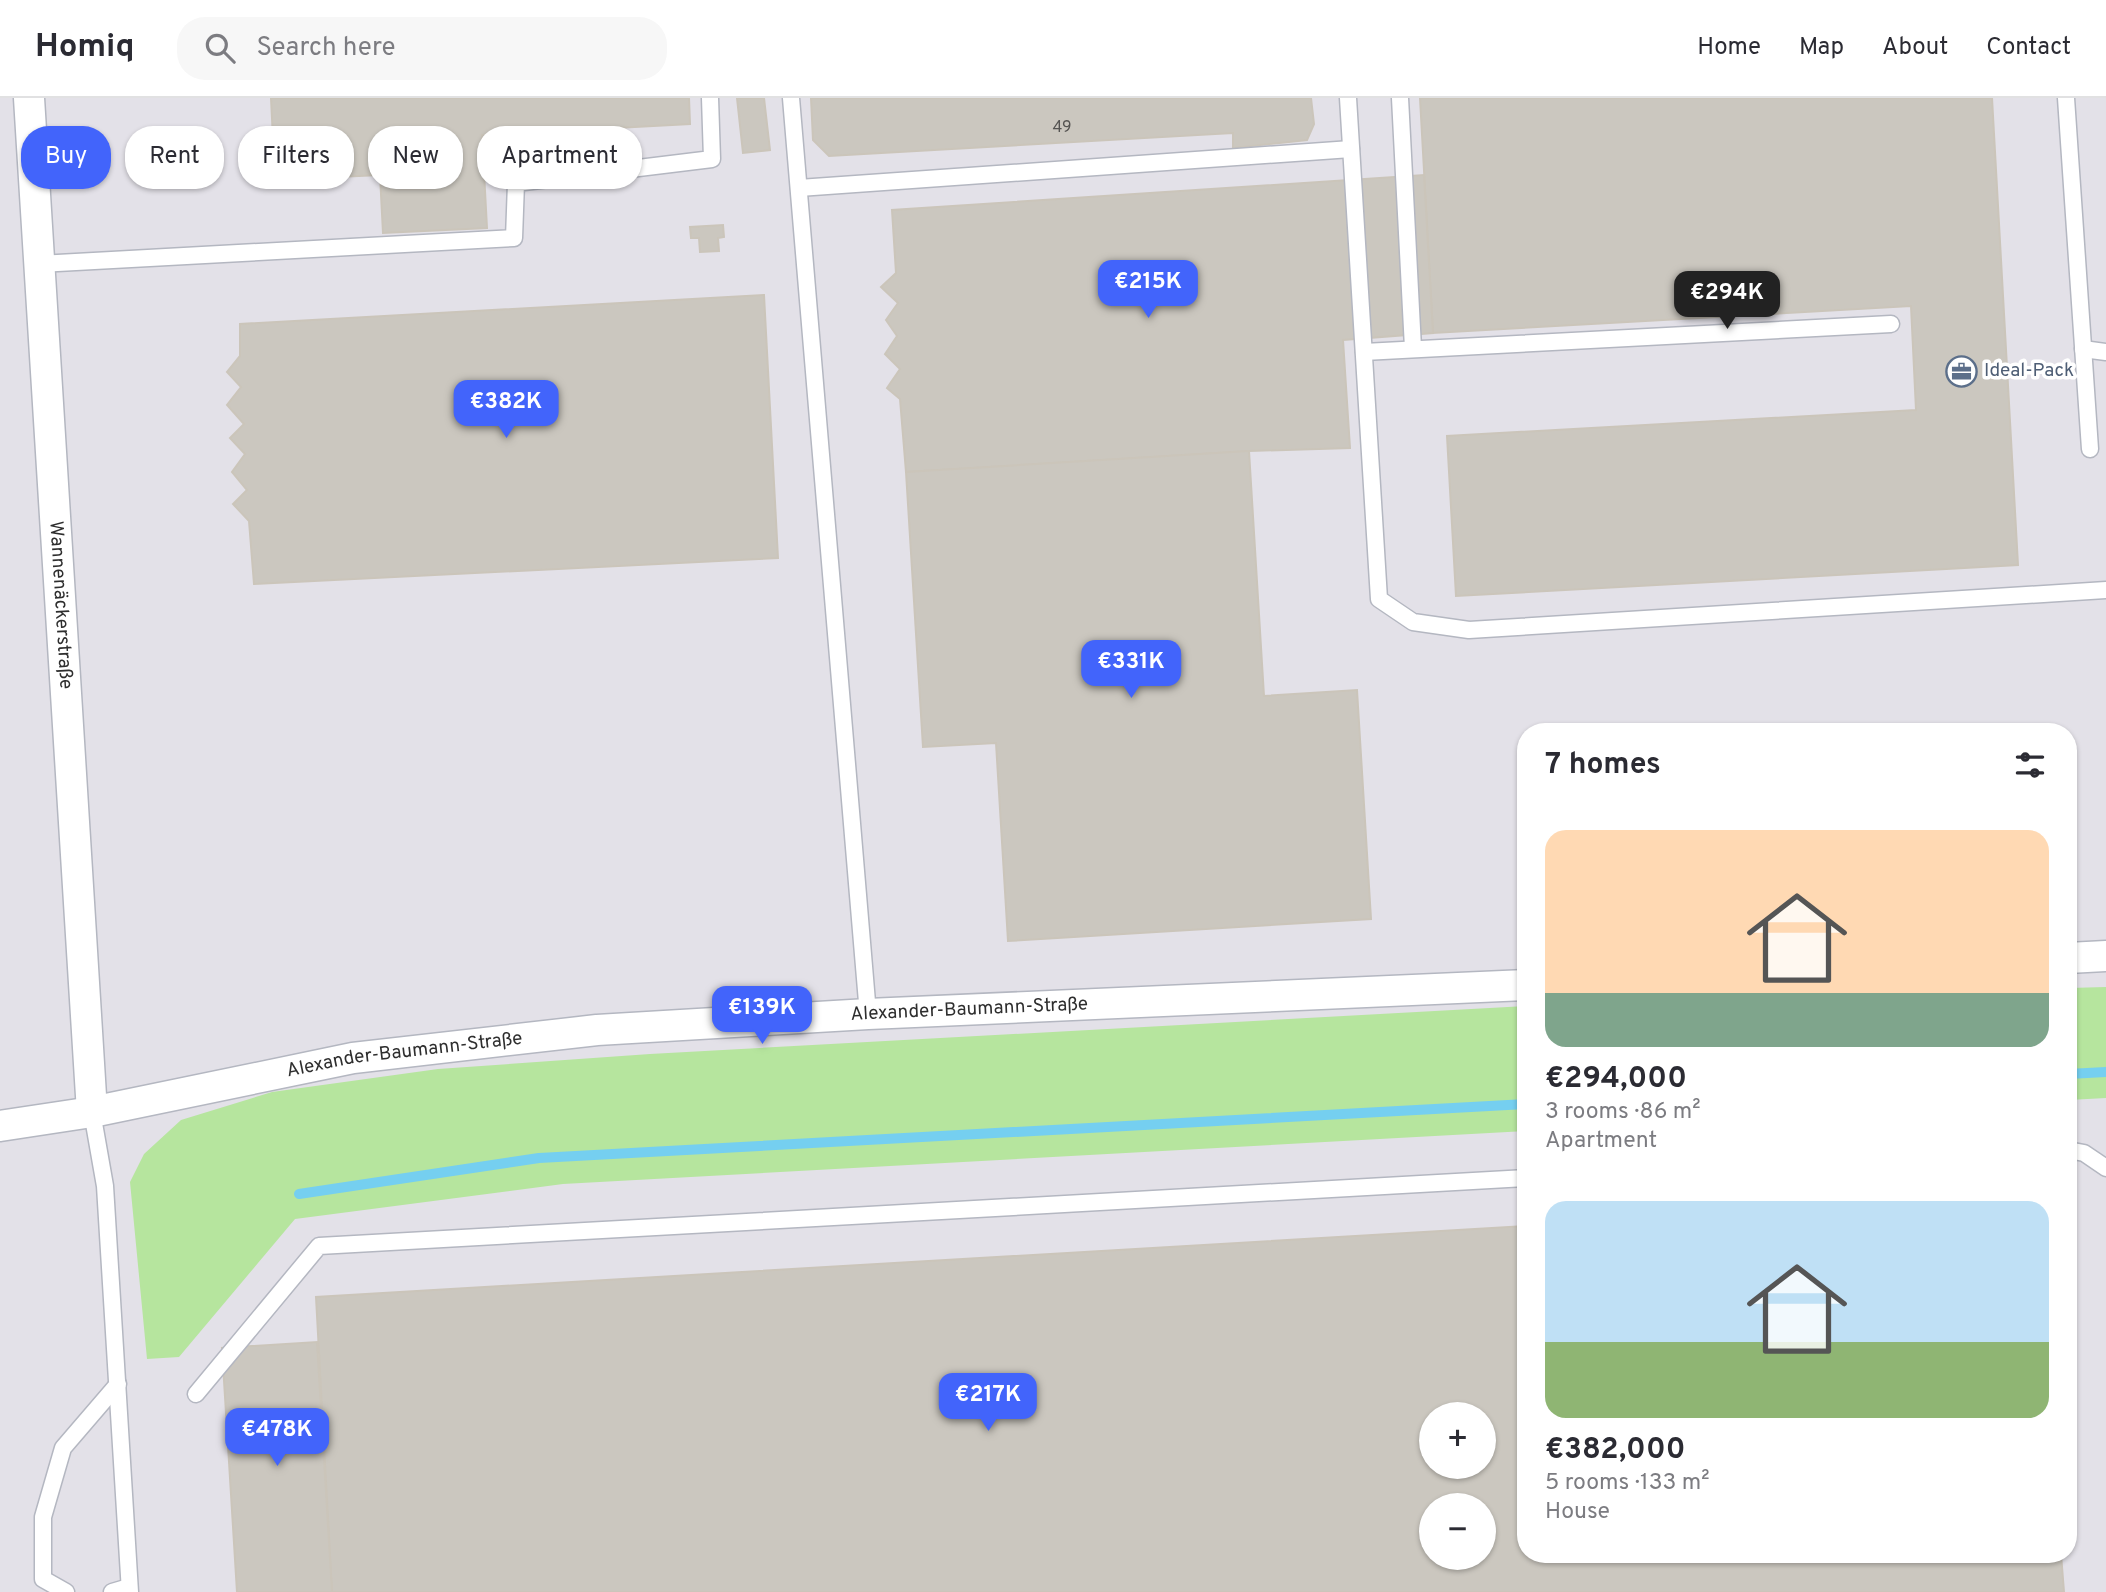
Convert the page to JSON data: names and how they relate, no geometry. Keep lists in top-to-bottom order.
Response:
{
  "streets": {
    "street": ["Wannenäckerstraße", "Alexander-Baumann-Straße"]
  },
  "crossings": [
    ["Wannenäckerstraße", "Alexander-Baumann-Straße"]
  ],
  "places": {
    "office": ["Ideal-Pack"]
  },
  "house_numbers": ["49"],
  "page": {
    "header": "Homiq",
    "search": "Search here",
    "nav": [
      "Home",
      "Map",
      "About",
      "Contact"
    ],
    "chip": [
      "Buy",
      "Rent",
      "Filters",
      "New",
      "Apartment"
    ],
    "price": [
      "€215K",
      "€294K",
      "€382K",
      "€331K",
      "€139K",
      "€217K",
      "€478K"
    ],
    "heading": "7 homes",
    "list": [
      {
        "name": "€294,000",
        "note": "3 rooms · 86 m² · Apartment"
      },
      {
        "name": "€382,000",
        "note": "5 rooms · 133 m² · House"
      }
    ],
    "map_buttons": ["+", "−"]
  }
}
